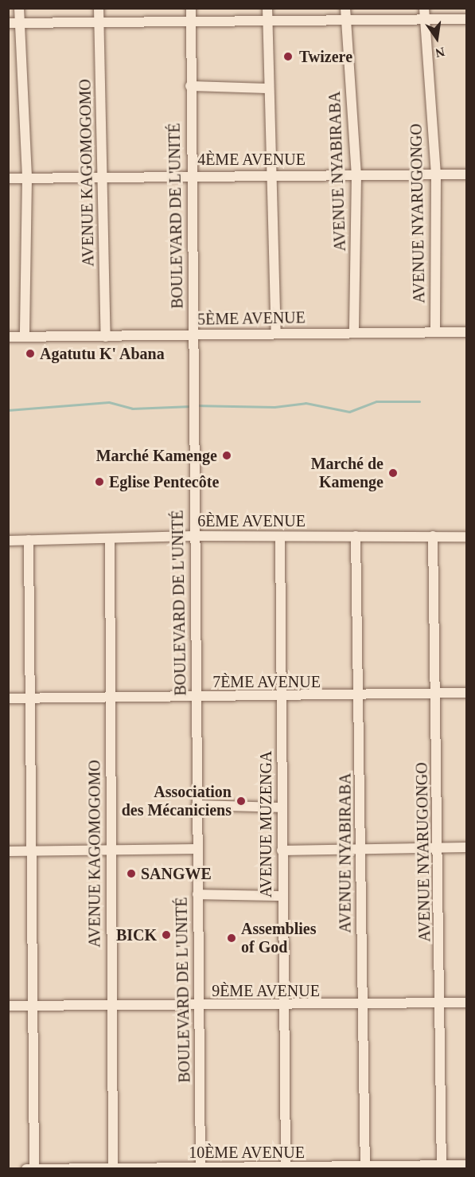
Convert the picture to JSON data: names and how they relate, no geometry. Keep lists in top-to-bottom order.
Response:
{
  "streets": {
    "street": [
      "4ÈME AVENUE",
      "AVENUE NYABIRABA",
      "AVENUE KAGOMOGOMO",
      "AVENUE NYARUGONGO",
      "BOULEVARD DE L'UNITÉ",
      "5ÈME AVENUE",
      "6ÈME AVENUE",
      "7ÈME AVENUE",
      "AVENUE MUZENGA",
      "9ÈME AVENUE",
      "10ÈME AVENUE"
    ]
  },
  "crossings": [
    ["4ÈME AVENUE", "AVENUE NYABIRABA"],
    ["4ÈME AVENUE", "AVENUE KAGOMOGOMO"],
    ["4ÈME AVENUE", "AVENUE NYARUGONGO"],
    ["4ÈME AVENUE", "BOULEVARD DE L'UNITÉ"],
    ["AVENUE NYABIRABA", "5ÈME AVENUE"],
    ["AVENUE NYABIRABA", "6ÈME AVENUE"],
    ["AVENUE NYABIRABA", "7ÈME AVENUE"],
    ["AVENUE NYABIRABA", "9ÈME AVENUE"],
    ["AVENUE NYABIRABA", "10ÈME AVENUE"],
    ["AVENUE KAGOMOGOMO", "5ÈME AVENUE"],
    ["AVENUE KAGOMOGOMO", "6ÈME AVENUE"],
    ["AVENUE KAGOMOGOMO", "7ÈME AVENUE"],
    ["AVENUE KAGOMOGOMO", "9ÈME AVENUE"],
    ["AVENUE KAGOMOGOMO", "10ÈME AVENUE"],
    ["AVENUE NYARUGONGO", "5ÈME AVENUE"],
    ["AVENUE NYARUGONGO", "6ÈME AVENUE"],
    ["AVENUE NYARUGONGO", "7ÈME AVENUE"],
    ["AVENUE NYARUGONGO", "9ÈME AVENUE"],
    ["AVENUE NYARUGONGO", "10ÈME AVENUE"],
    ["BOULEVARD DE L'UNITÉ", "5ÈME AVENUE"],
    ["BOULEVARD DE L'UNITÉ", "6ÈME AVENUE"],
    ["BOULEVARD DE L'UNITÉ", "7ÈME AVENUE"],
    ["BOULEVARD DE L'UNITÉ", "9ÈME AVENUE"],
    ["BOULEVARD DE L'UNITÉ", "10ÈME AVENUE"],
    ["6ÈME AVENUE", "AVENUE MUZENGA"],
    ["7ÈME AVENUE", "AVENUE MUZENGA"],
    ["AVENUE MUZENGA", "9ÈME AVENUE"],
    ["AVENUE MUZENGA", "10ÈME AVENUE"]
  ],
  "places": [
    "Twizere",
    "Agatutu K' Abana",
    "Marché Kamenge",
    "Marché de Kamenge",
    "Eglise Pentecôte",
    "Association des Mécaniciens",
    "SANGWE",
    "BICK",
    "Assemblies of God"
  ],
  "north": "bottom"
}
